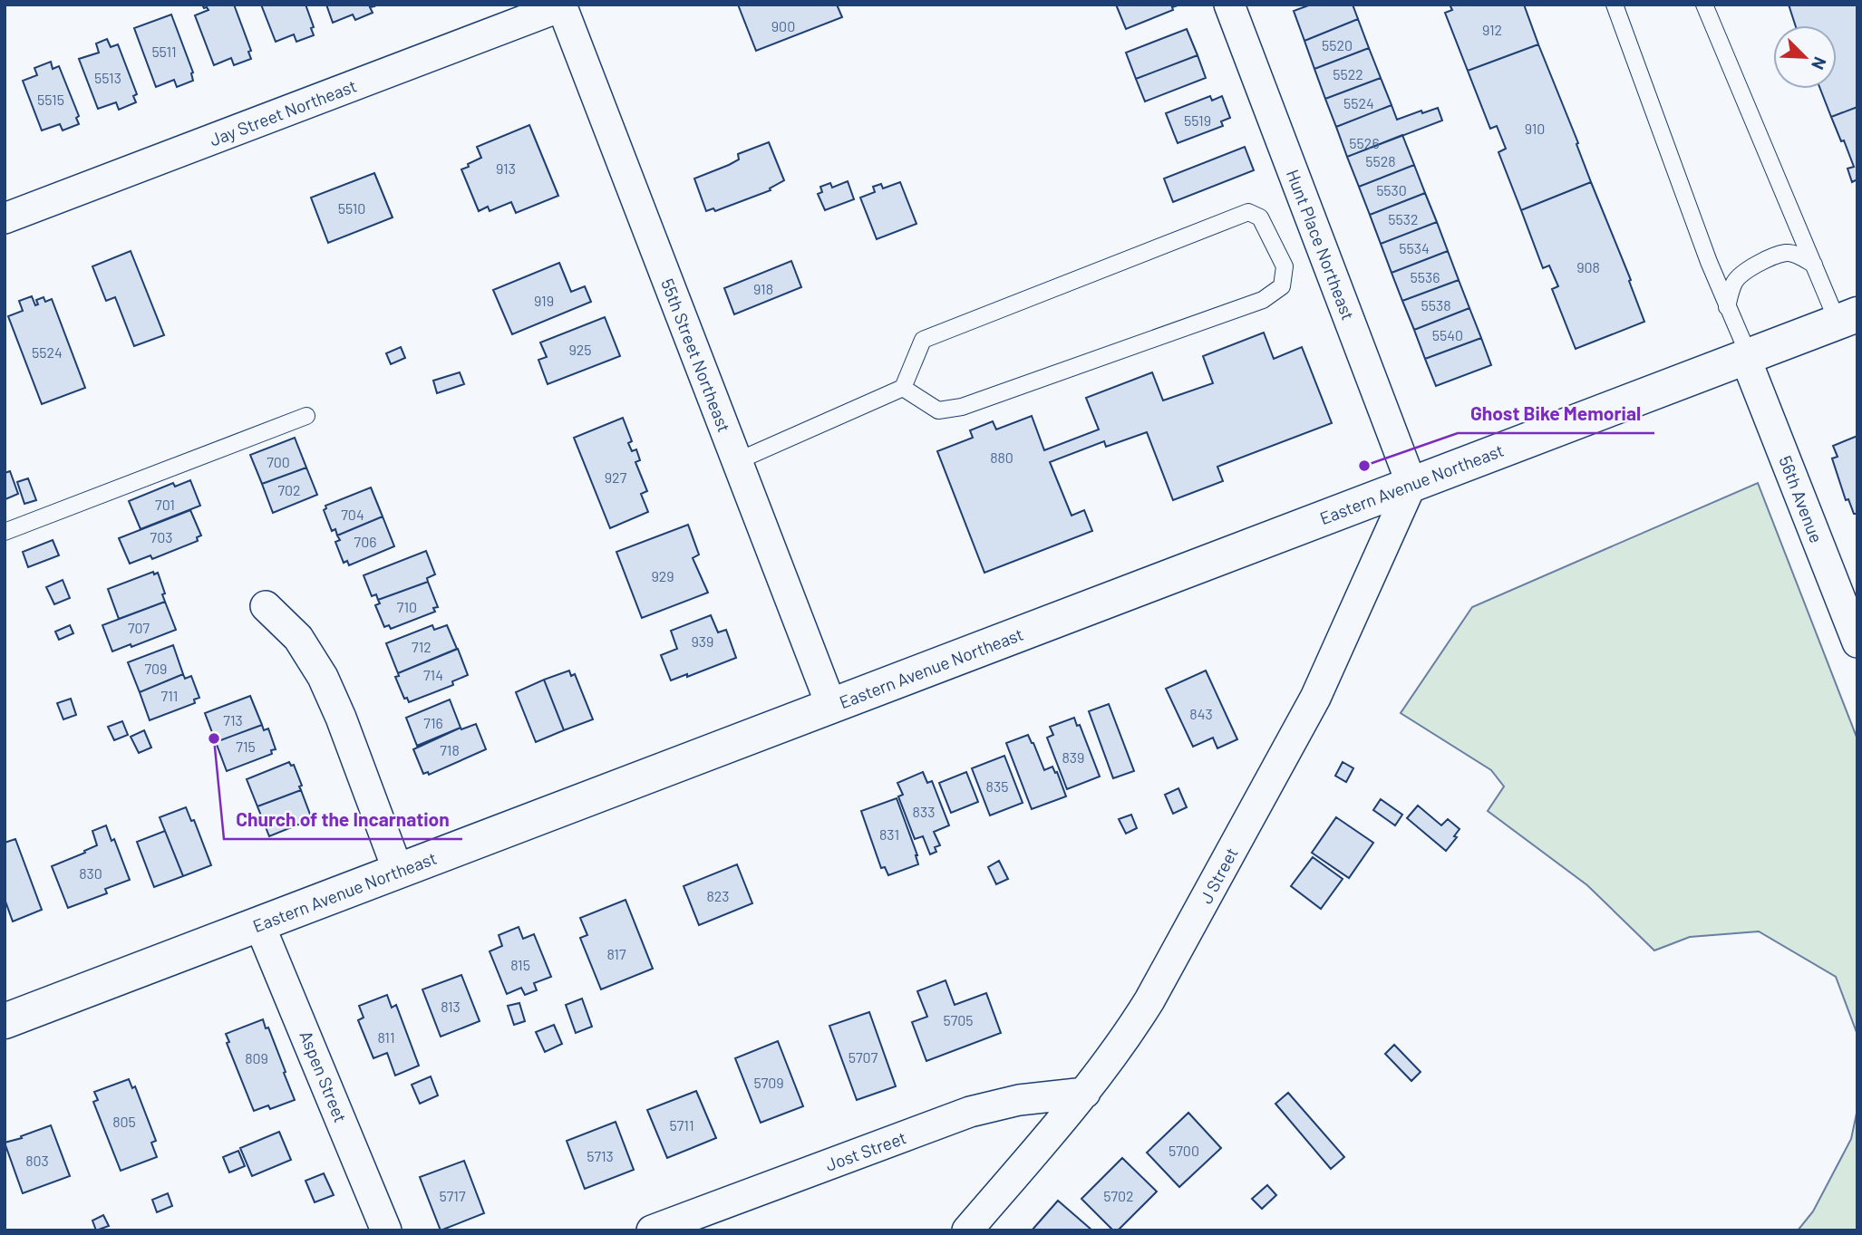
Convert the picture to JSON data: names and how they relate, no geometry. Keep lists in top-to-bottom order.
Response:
{
  "streets": {
    "main road": ["Eastern Avenue Northeast"],
    "street": [
      "Jay Street Northeast",
      "Hunt Place Northeast",
      "55th Street Northeast",
      "56th Avenue",
      "J Street",
      "Aspen Street",
      "Jost Street"
    ]
  },
  "crossings": [
    ["Jay Street Northeast", "55th Street Northeast"],
    ["Hunt Place Northeast", "Eastern Avenue Northeast"],
    ["Hunt Place Northeast", "J Street"],
    ["55th Street Northeast", "Eastern Avenue Northeast"],
    ["Eastern Avenue Northeast", "56th Avenue"],
    ["Eastern Avenue Northeast", "J Street"],
    ["Eastern Avenue Northeast", "Aspen Street"],
    ["J Street", "Jost Street"]
  ],
  "places": ["Ghost Bike Memorial", "Church of the Incarnation"],
  "house_numbers": [
    "900",
    "912",
    "5520",
    "5511",
    "5522",
    "5513",
    "5515",
    "5524",
    "5519",
    "910",
    "5526",
    "5528",
    "913",
    "5530",
    "5510",
    "5532",
    "5534",
    "908",
    "5536",
    "918",
    "919",
    "5538",
    "5540",
    "925",
    "5524",
    "880",
    "700",
    "927",
    "702",
    "701",
    "704",
    "703",
    "706",
    "929",
    "710",
    "707",
    "939",
    "712",
    "709",
    "714",
    "711",
    "843",
    "713",
    "716",
    "715",
    "718",
    "839",
    "835",
    "833",
    "831",
    "830",
    "823",
    "817",
    "815",
    "813",
    "5705",
    "811",
    "5707",
    "809",
    "5709",
    "805",
    "5711",
    "5700",
    "5713",
    "803",
    "5717",
    "5702"
  ],
  "north": "bottom right"
}
